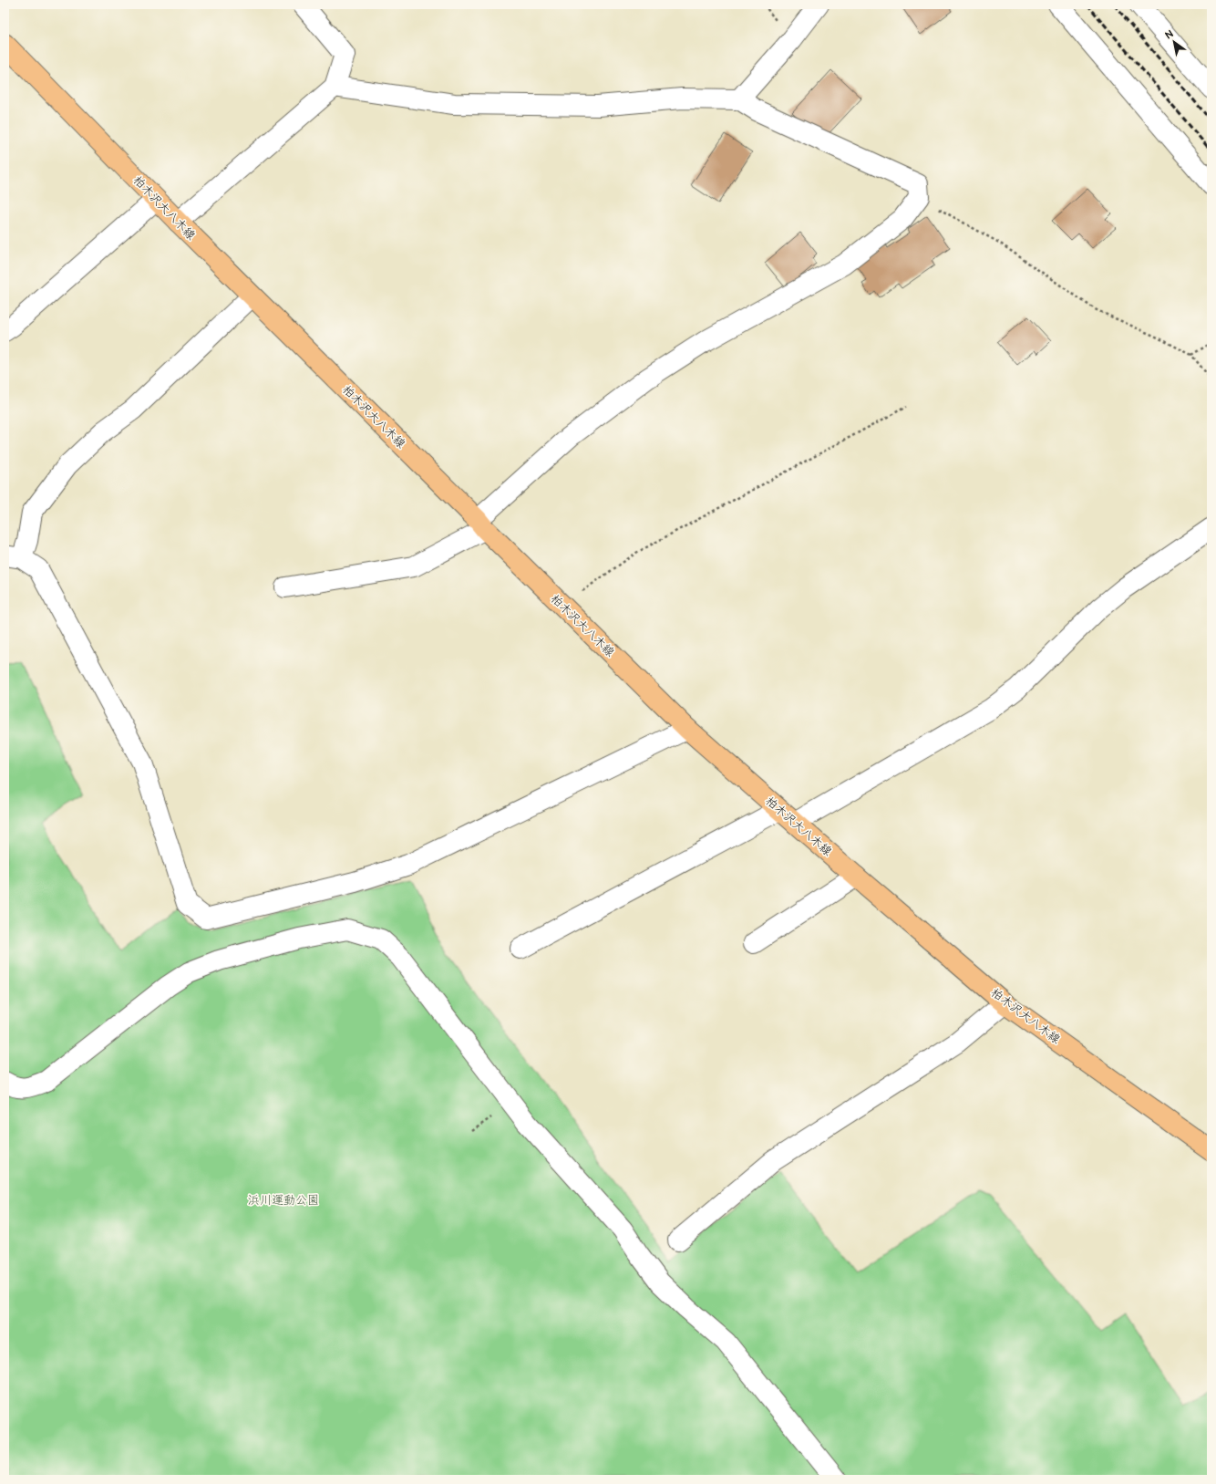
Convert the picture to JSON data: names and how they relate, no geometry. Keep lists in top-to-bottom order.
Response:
{
  "streets": {
    "main road": ["柏木沢大八木線"]
  },
  "parks": ["浜川運動公園"],
  "north": "top left"
}
